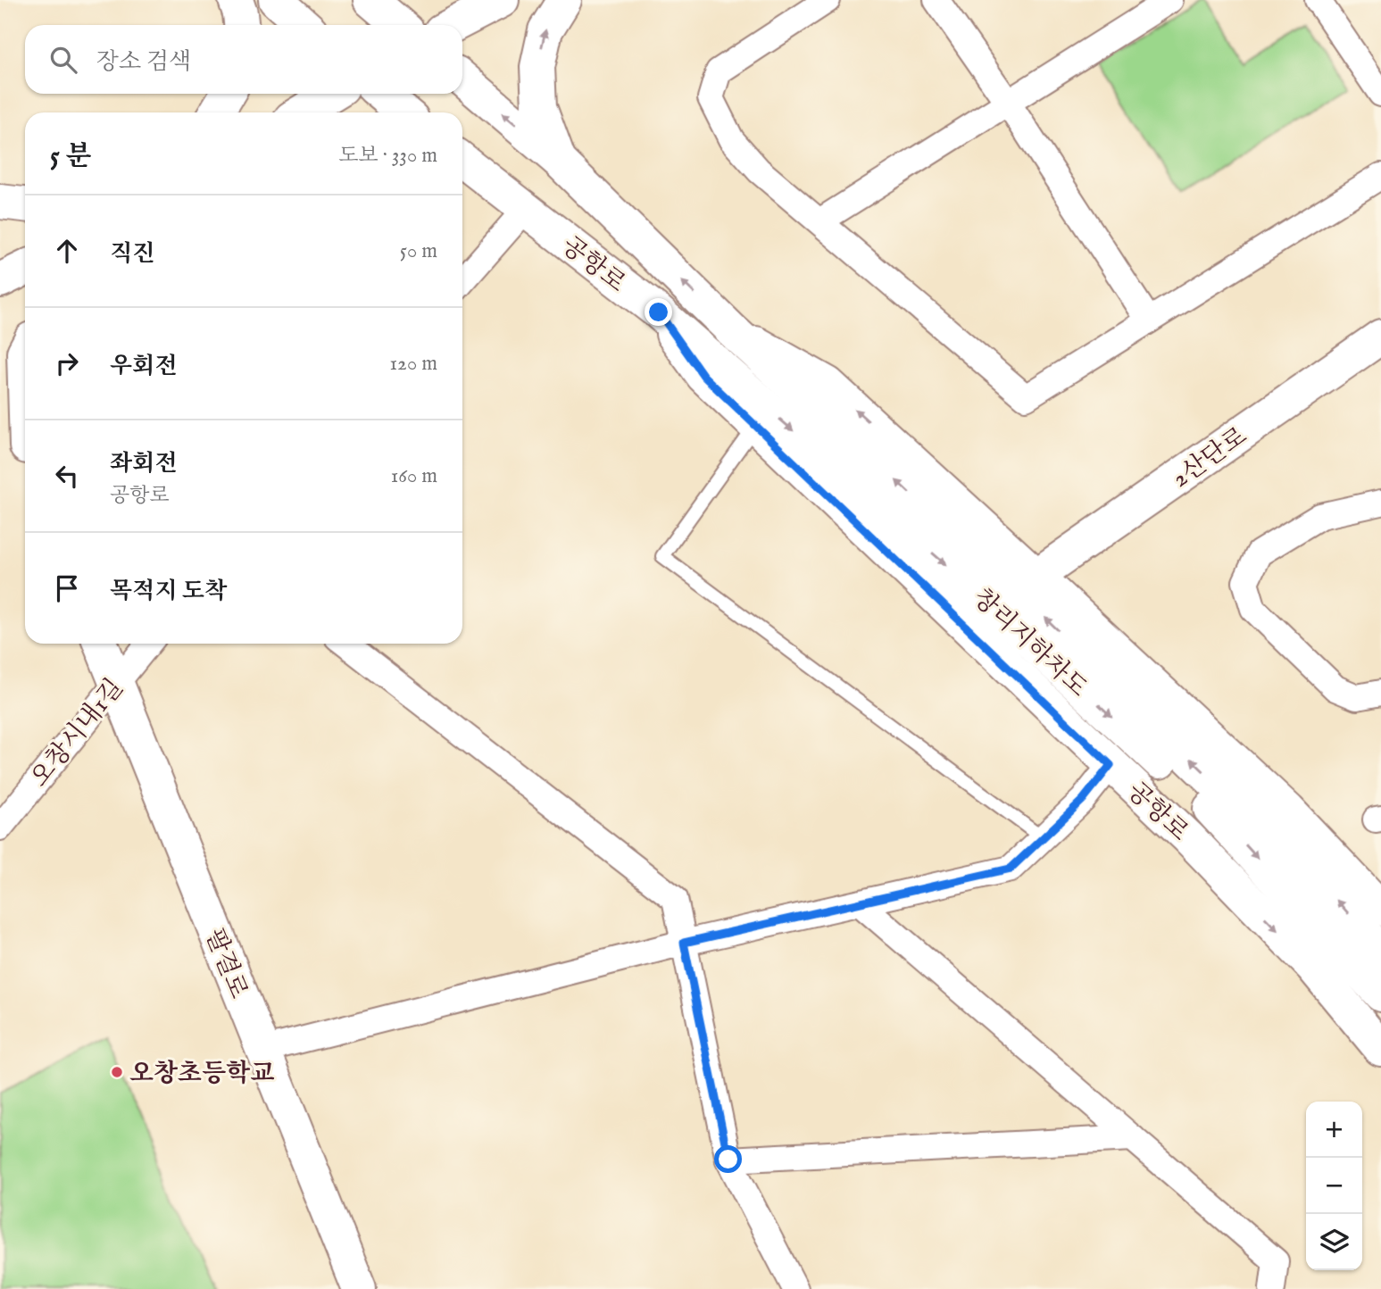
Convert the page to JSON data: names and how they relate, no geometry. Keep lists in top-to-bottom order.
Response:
{
  "streets": {
    "main road": [
      "공항로",
      "2산단로",
      "창리지하차도",
      "팔결로"
    ],
    "street": ["오창시내1길"]
  },
  "crossings": [
    ["공항로", "2산단로"],
    ["공항로", "창리지하차도"],
    ["오창시내1길", "팔결로"]
  ],
  "places": ["오창초등학교"],
  "page": {
    "search": "장소 검색",
    "heading": ["5 분", "도보 · 330 m"],
    "list": [
      ["직진", "50 m"],
      ["우회전", "120 m"],
      ["좌회전", "공항로", "160 m"],
      "목적지 도착"
    ],
    "map_buttons": ["+", "−"]
  }
}
